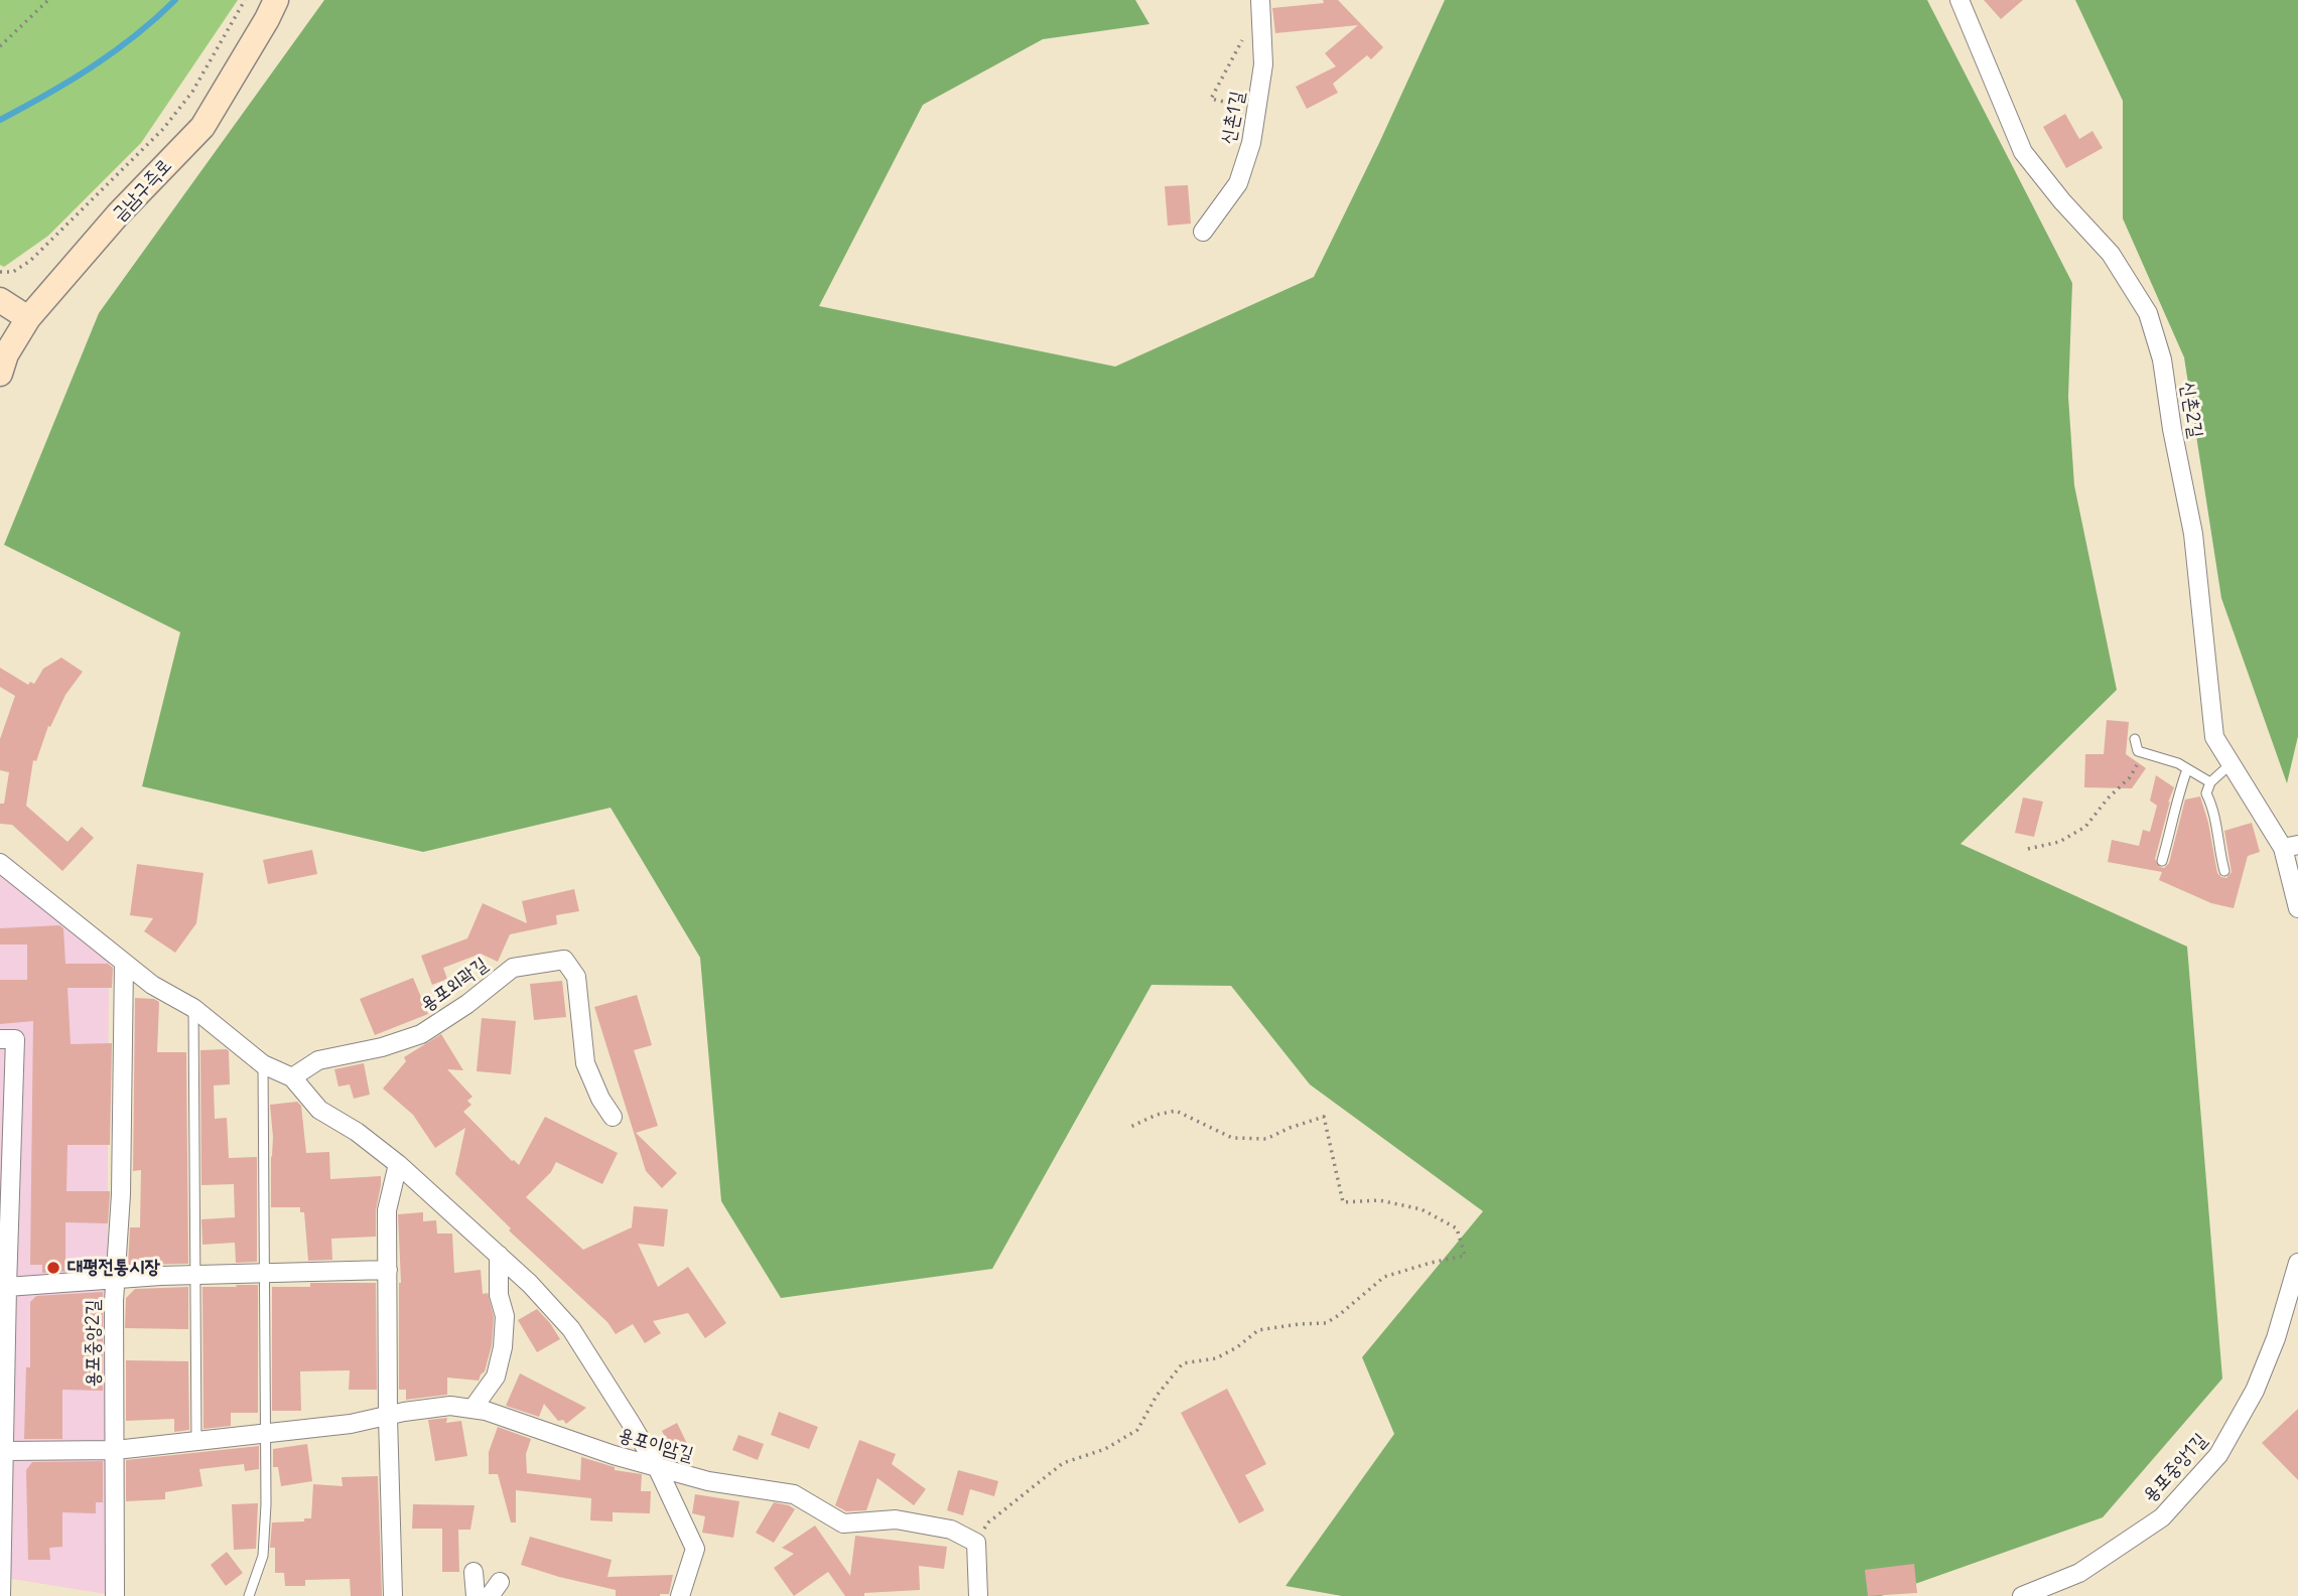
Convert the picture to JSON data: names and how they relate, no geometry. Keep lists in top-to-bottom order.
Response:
{
  "streets": {
    "main road": ["금남구즉로"],
    "street": [
      "신촌1길",
      "신촌2길",
      "용포외곽길",
      "용포중앙2길",
      "용포이암길",
      "용포중앙1길"
    ]
  },
  "crossings": [
    ["용포중앙2길", "용포이암길"]
  ],
  "places": ["대평전통시장"]
}
